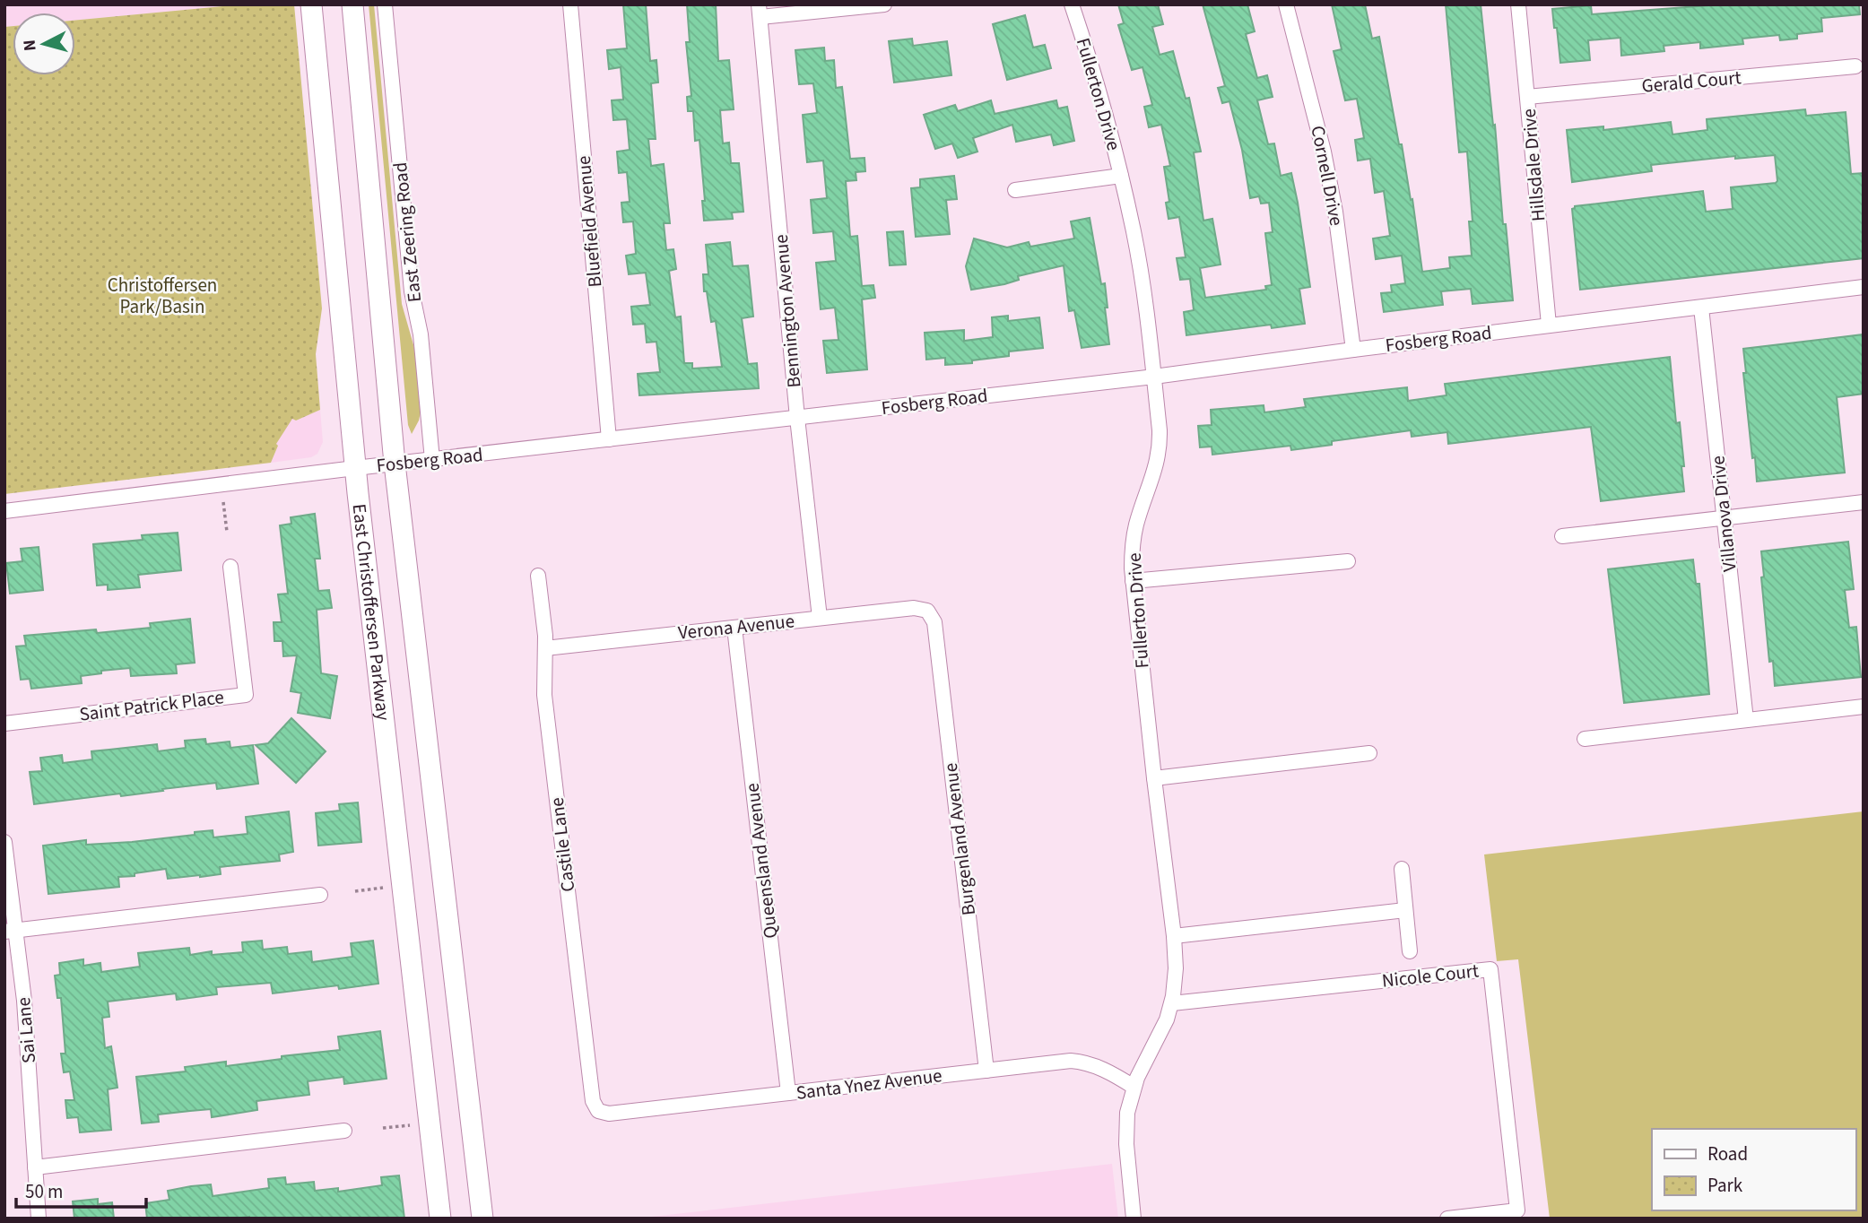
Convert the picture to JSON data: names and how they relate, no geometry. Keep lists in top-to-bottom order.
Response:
{
  "streets": {
    "street": [
      "Gerald Court",
      "Fullerton Drive",
      "Hillsdale Drive",
      "Cornell Drive",
      "Bluefield Avenue",
      "East Zeering Road",
      "Bennington Avenue",
      "Fosberg Road",
      "Villanova Drive",
      "East Christoffersen Parkway",
      "Verona Avenue",
      "Saint Patrick Place",
      "Burgenland Avenue",
      "Castile Lane",
      "Queensland Avenue",
      "Nicole Court",
      "Sai Lane",
      "Santa Ynez Avenue"
    ]
  },
  "crossings": [
    ["Gerald Court", "Hillsdale Drive"],
    ["Fullerton Drive", "Fosberg Road"],
    ["Fullerton Drive", "Nicole Court"],
    ["Fullerton Drive", "Santa Ynez Avenue"],
    ["Hillsdale Drive", "Fosberg Road"],
    ["Cornell Drive", "Fosberg Road"],
    ["Bluefield Avenue", "Fosberg Road"],
    ["East Zeering Road", "Fosberg Road"],
    ["Bennington Avenue", "Fosberg Road"],
    ["Bennington Avenue", "Verona Avenue"],
    ["Fosberg Road", "Villanova Drive"],
    ["Fosberg Road", "East Christoffersen Parkway"],
    ["Verona Avenue", "Burgenland Avenue"],
    ["Verona Avenue", "Castile Lane"],
    ["Verona Avenue", "Queensland Avenue"],
    ["Burgenland Avenue", "Santa Ynez Avenue"],
    ["Castile Lane", "Santa Ynez Avenue"],
    ["Queensland Avenue", "Santa Ynez Avenue"]
  ],
  "parks": ["Christoffersen Park/Basin"],
  "legend": ["Road", "Park"],
  "scale_bar": "50 m",
  "north": "left"
}
